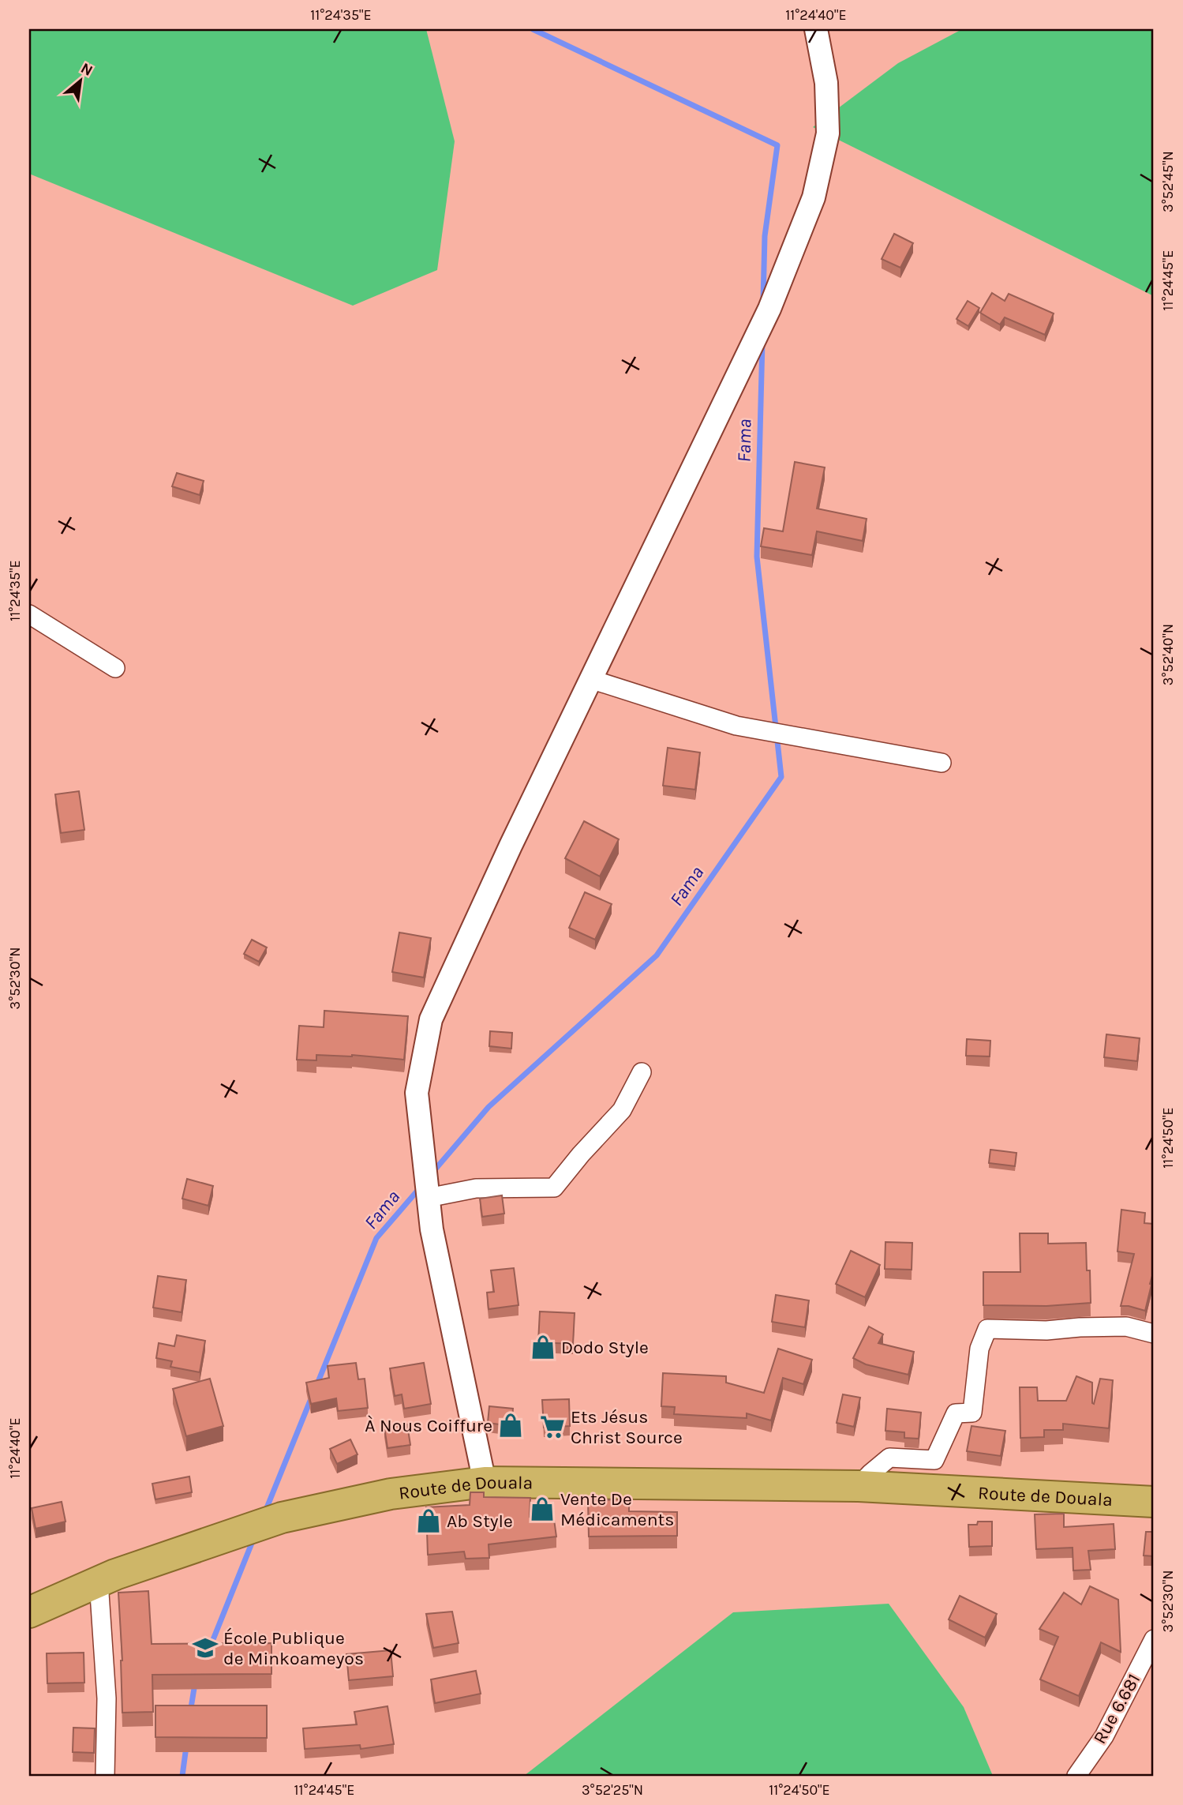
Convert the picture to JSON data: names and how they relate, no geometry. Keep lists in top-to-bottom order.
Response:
{
  "streets": {
    "highway": ["Route de Douala"],
    "street": ["Rue 6.681"]
  },
  "water": ["Fama"],
  "places": {
    "shop": [
      "Dodo Style",
      "À Nous Coiffure",
      "Vente De Médicaments",
      "Ab Style"
    ],
    "supermarket": ["Ets Jésus Christ Source"],
    "school or university": ["École Publique de Minkoameyos"]
  },
  "north": "top right",
  "coordinates": [
    "11°24'35\"E",
    "11°24'40\"E",
    "3°52'45\"N",
    "11°24'45\"E",
    "3°52'40\"N",
    "3°52'30\"N",
    "11°24'50\"E",
    "3°52'25\"N"
  ]
}
